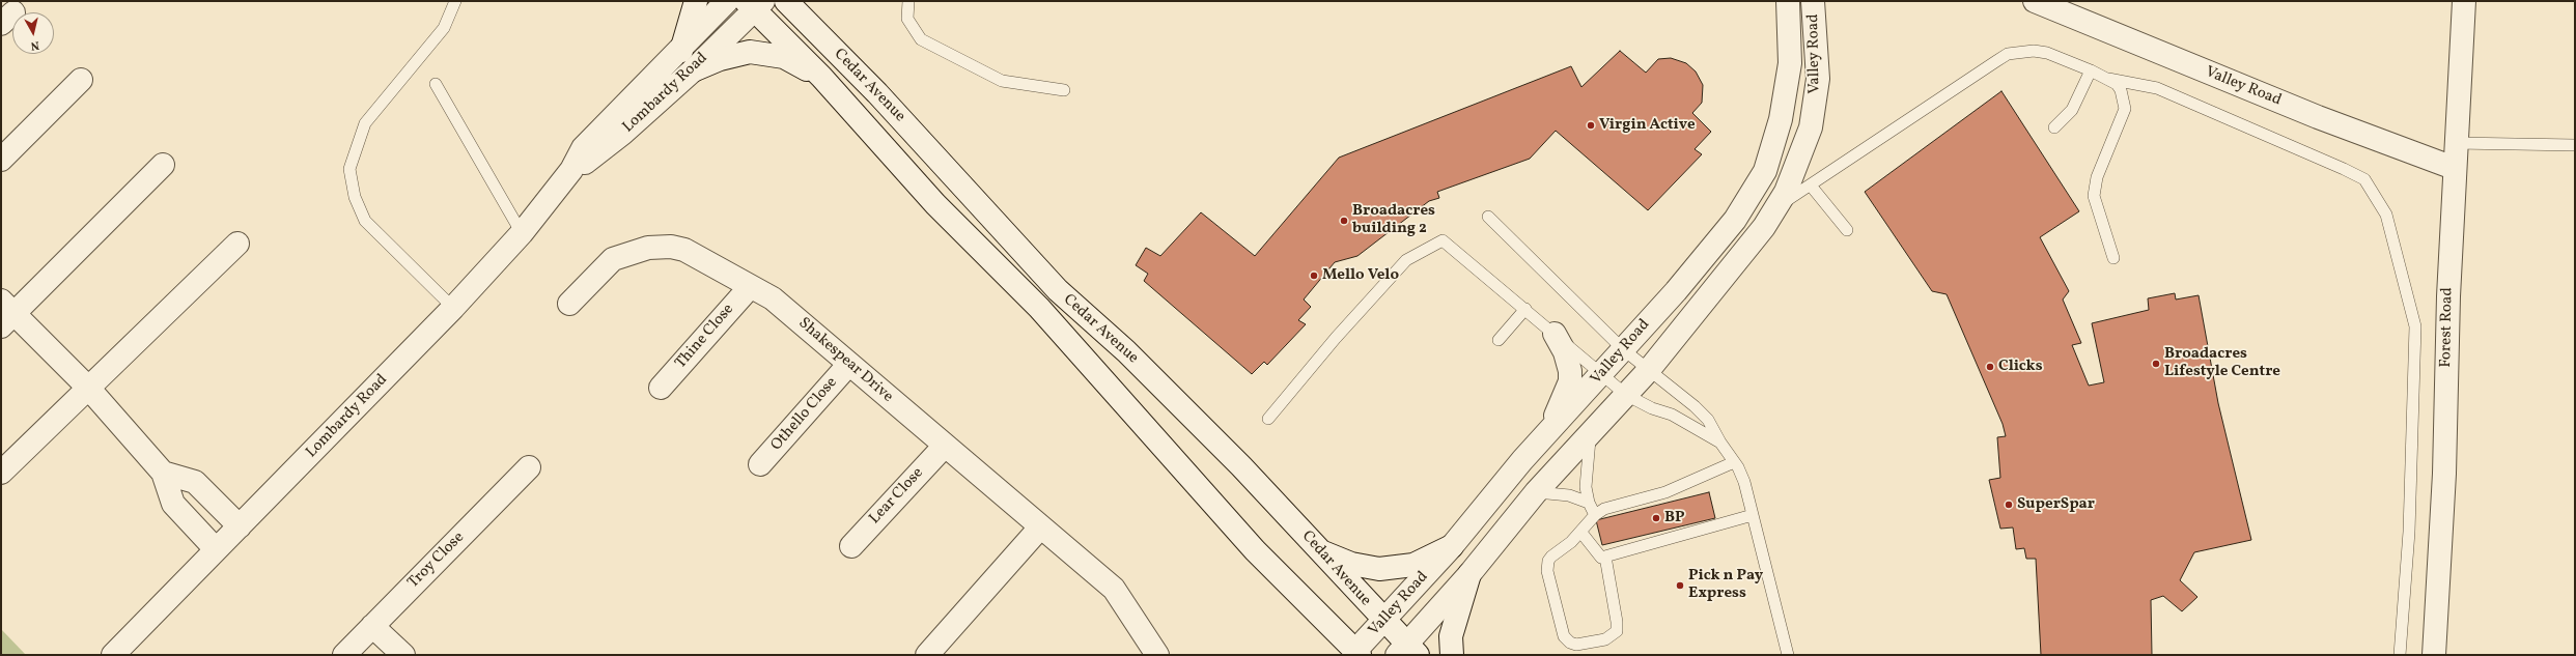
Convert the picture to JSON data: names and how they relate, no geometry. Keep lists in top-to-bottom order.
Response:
{
  "streets": {
    "street": [
      "Valley Road",
      "Cedar Avenue",
      "Lombardy Road",
      "Forest Road",
      "Thine Close",
      "Shakespear Drive",
      "Othello Close",
      "Lear Close",
      "Troy Close"
    ]
  },
  "crossings": [
    ["Valley Road", "Cedar Avenue"],
    ["Valley Road", "Forest Road"],
    ["Cedar Avenue", "Lombardy Road"],
    ["Thine Close", "Shakespear Drive"],
    ["Shakespear Drive", "Othello Close"],
    ["Shakespear Drive", "Lear Close"]
  ],
  "places": [
    "Virgin Active",
    "Broadacres building 2",
    "Mello Velo",
    "Broadacres Lifestyle Centre",
    "Clicks",
    "SuperSpar",
    "BP",
    "Pick n Pay Express"
  ],
  "north": "bottom"
}
